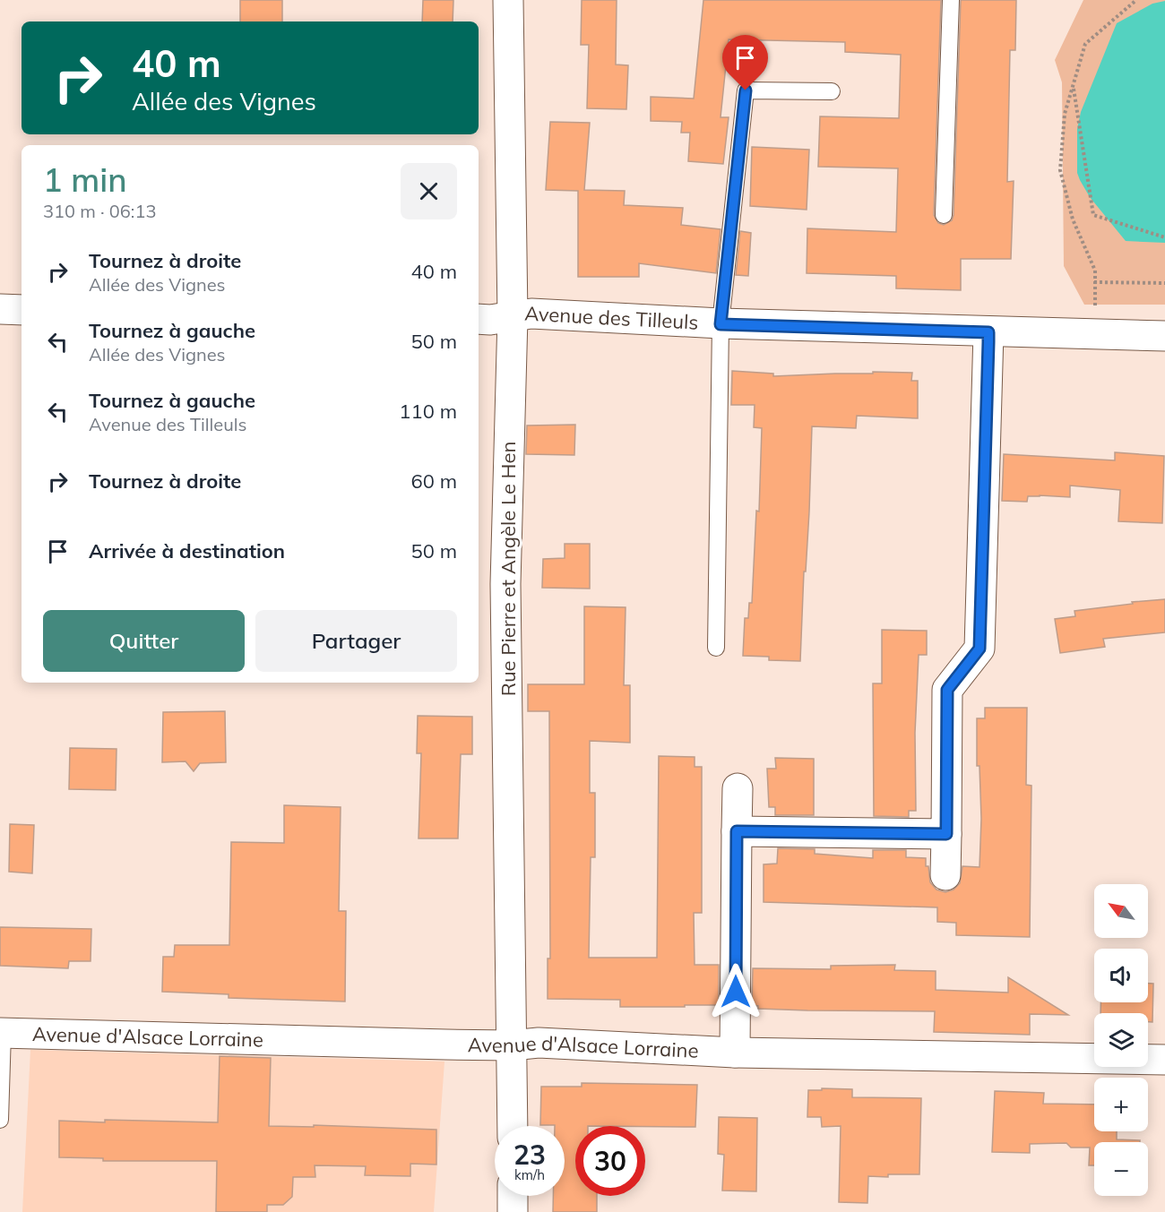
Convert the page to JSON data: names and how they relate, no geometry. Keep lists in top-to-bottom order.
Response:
{
  "streets": {
    "street": ["Avenue des Tilleuls", "Rue Pierre et Angèle Le Hen", "Avenue d'Alsace Lorraine"]
  },
  "crossings": [
    ["Avenue des Tilleuls", "Rue Pierre et Angèle Le Hen"],
    ["Rue Pierre et Angèle Le Hen", "Avenue d'Alsace Lorraine"]
  ],
  "north": "top left",
  "page": {
    "turn": ["40 m", "Allée des Vignes"],
    "heading": ["1 min", "310 m · 06:13"],
    "list": [
      {
        "name": "Tournez à droite",
        "note": "Allée des Vignes",
        "value": "40 m"
      },
      {
        "name": "Tournez à gauche",
        "note": "Allée des Vignes",
        "value": "50 m"
      },
      {
        "name": "Tournez à gauche",
        "note": "Avenue des Tilleuls",
        "value": "110 m"
      },
      {
        "name": "Tournez à droite",
        "value": "60 m"
      },
      {
        "name": "Arrivée à destination",
        "value": "50 m"
      }
    ],
    "buttons": ["Quitter", "Partager"],
    "map_buttons": ["+", "−"],
    "speed": "23 km/h",
    "limit": "30"
  }
}
